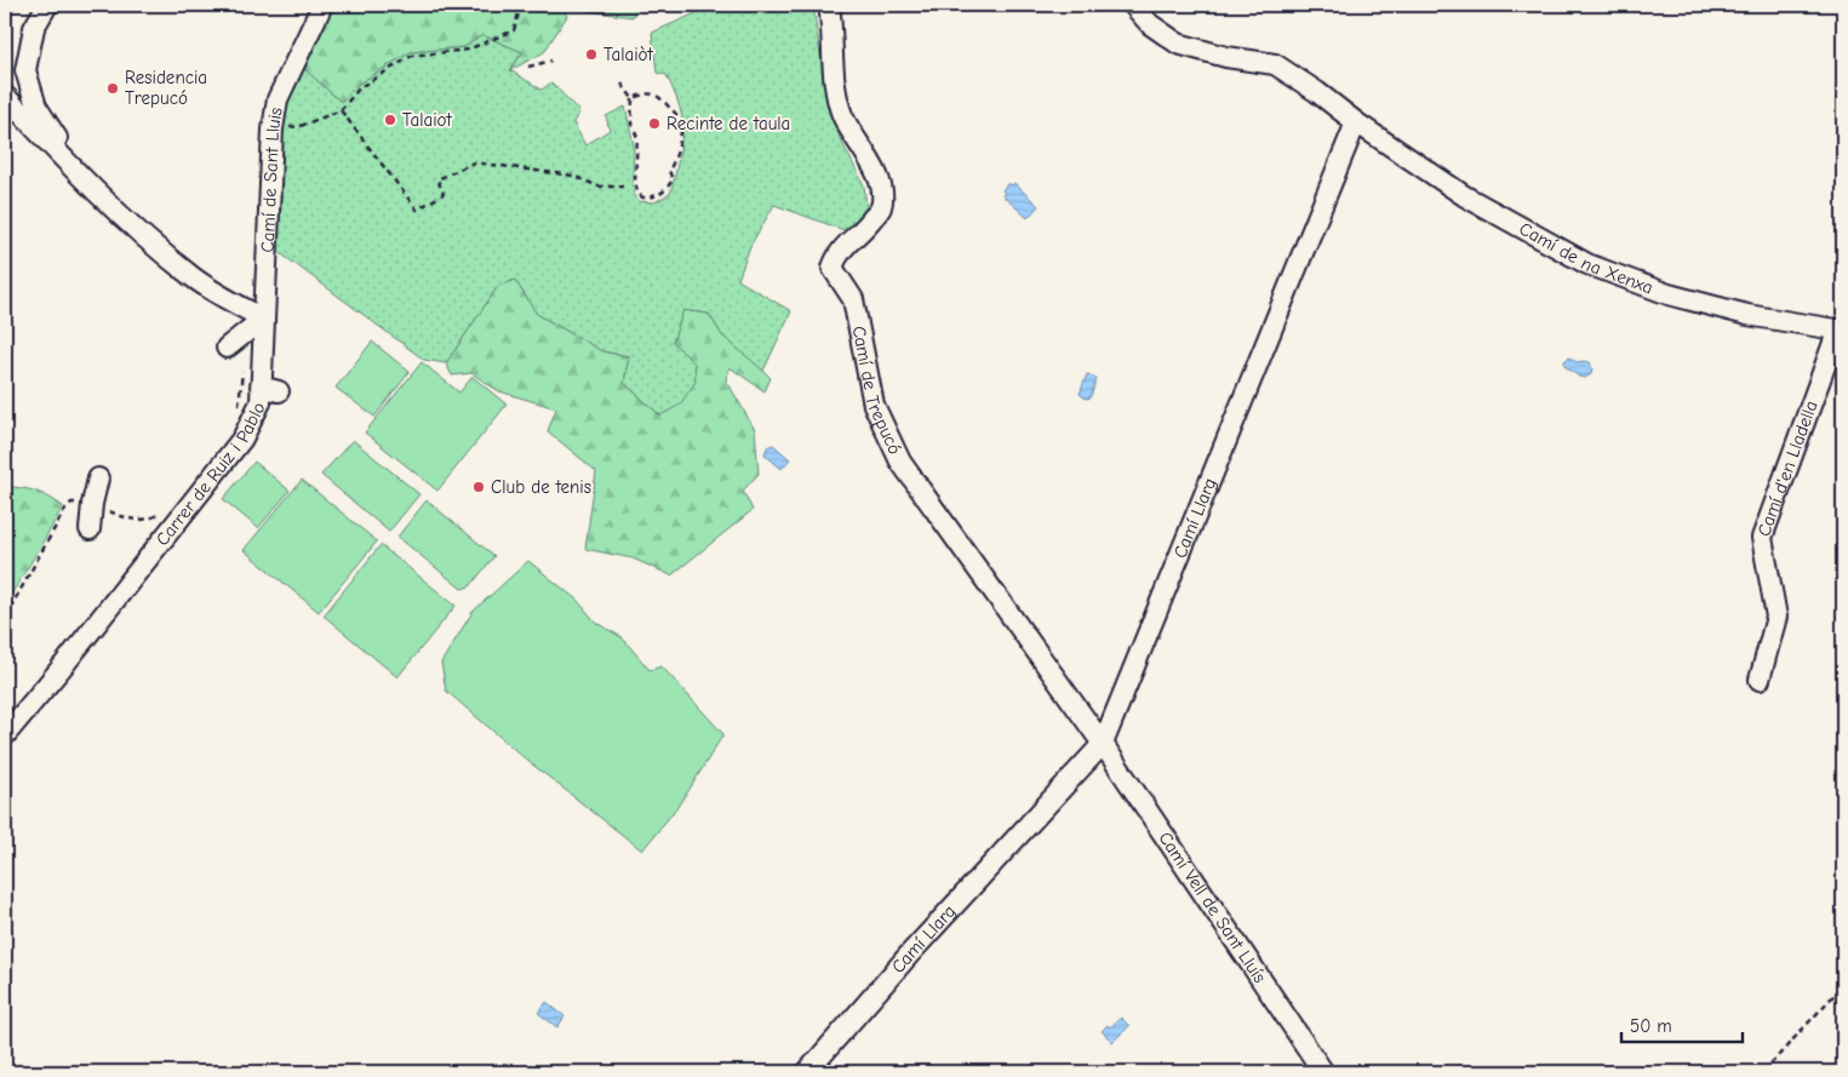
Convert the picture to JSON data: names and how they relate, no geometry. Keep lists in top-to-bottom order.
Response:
{
  "streets": {
    "street": [
      "Camí de Sant Lluis",
      "Camí de na Xenxa",
      "Camí de Trepucó",
      "Camí d'en Lladella",
      "Carrer de Ruiz i Pablo",
      "Camí Llarg",
      "Camí Vell de Sant Lluís"
    ]
  },
  "crossings": [
    ["Camí de Sant Lluis", "Carrer de Ruiz i Pablo"],
    ["Camí de na Xenxa", "Camí d'en Lladella"],
    ["Camí de na Xenxa", "Camí Llarg"],
    ["Camí de Trepucó", "Camí Llarg"],
    ["Camí de Trepucó", "Camí Vell de Sant Lluís"],
    ["Camí Llarg", "Camí Vell de Sant Lluís"]
  ],
  "places": [
    "Talaiòt",
    "Residencia Trepucó",
    "Talaiot",
    "Recinte de taula",
    "Club de tenis"
  ],
  "scale_bar": "50 m"
}
